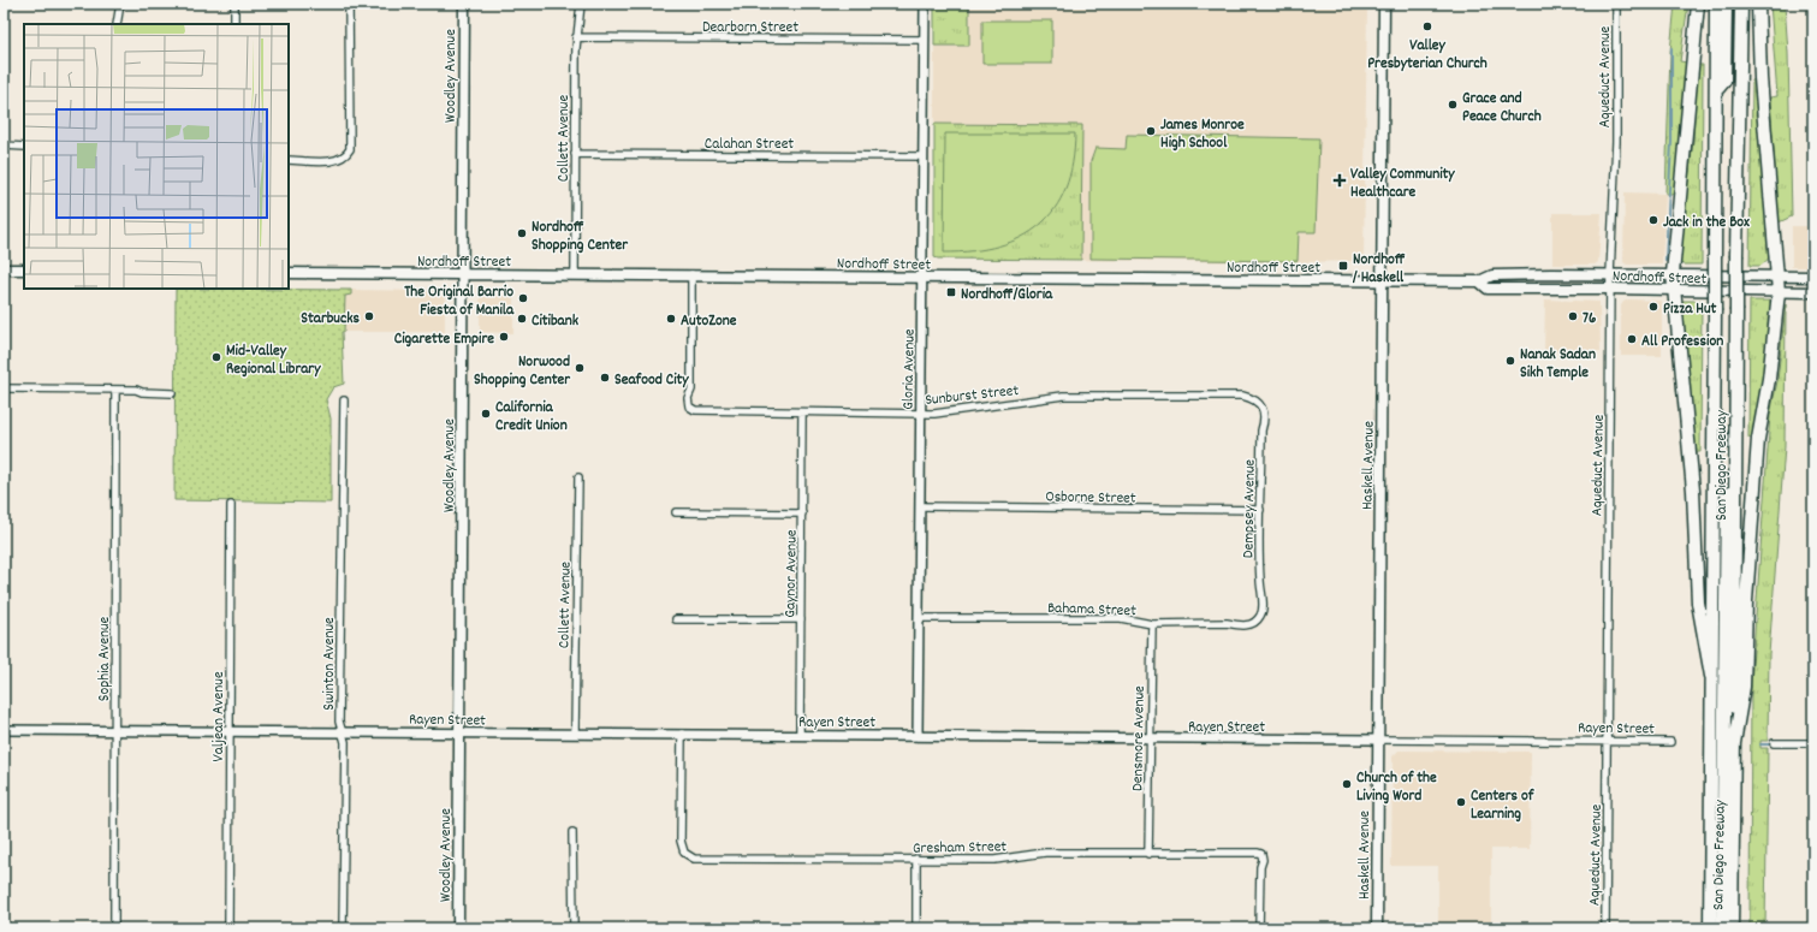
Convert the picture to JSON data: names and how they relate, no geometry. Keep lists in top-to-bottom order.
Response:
{
  "streets": {
    "highway": ["San Diego Freeway"],
    "main road": ["Woodley Avenue", "Nordhoff Street", "Haskell Avenue"],
    "street": [
      "Dearborn Street",
      "Aqueduct Avenue",
      "Collett Avenue",
      "Calahan Street",
      "Gloria Avenue",
      "Sunburst Street",
      "Osborne Street",
      "Dempsey Avenue",
      "Gaynor Avenue",
      "Bahama Street",
      "Sophia Avenue",
      "Swinton Avenue",
      "Valjean Avenue",
      "Rayen Street",
      "Densmore Avenue",
      "Gresham Street"
    ]
  },
  "crossings": [
    ["Dearborn Street", "Collett Avenue"],
    ["Dearborn Street", "Gloria Avenue"],
    ["Woodley Avenue", "Nordhoff Street"],
    ["Woodley Avenue", "Rayen Street"],
    ["Aqueduct Avenue", "Nordhoff Street"],
    ["Aqueduct Avenue", "Rayen Street"],
    ["Collett Avenue", "Calahan Street"],
    ["Collett Avenue", "Nordhoff Street"],
    ["Collett Avenue", "Rayen Street"],
    ["Calahan Street", "Gloria Avenue"],
    ["Nordhoff Street", "Gloria Avenue"],
    ["Nordhoff Street", "Sunburst Street"],
    ["Nordhoff Street", "Haskell Avenue"],
    ["Gloria Avenue", "Sunburst Street"],
    ["Gloria Avenue", "Osborne Street"],
    ["Gloria Avenue", "Bahama Street"],
    ["Gloria Avenue", "Rayen Street"],
    ["Sunburst Street", "Dempsey Avenue"],
    ["Sunburst Street", "Gaynor Avenue"],
    ["Haskell Avenue", "Rayen Street"],
    ["Osborne Street", "Dempsey Avenue"],
    ["Dempsey Avenue", "Bahama Street"],
    ["Gaynor Avenue", "Rayen Street"],
    ["Bahama Street", "Densmore Avenue"],
    ["Sophia Avenue", "Rayen Street"],
    ["Swinton Avenue", "Rayen Street"],
    ["Valjean Avenue", "Rayen Street"],
    ["Rayen Street", "Densmore Avenue"],
    ["Rayen Street", "Gresham Street"],
    ["Densmore Avenue", "Gresham Street"]
  ],
  "places": {
    "other": [
      "Valley Presbyterian Church",
      "Grace and Peace Church",
      "James Monroe High School",
      "Jack in the Box",
      "Nordhoff Shopping Center",
      "The Original Barrio Fiesta of Manila",
      "Pizza Hut",
      "Starbucks",
      "76",
      "Citibank",
      "AutoZone",
      "Cigarette Empire",
      "All Profession",
      "Mid-Valley Regional Library",
      "Nanak Sadan Sikh Temple",
      "Norwood Shopping Center",
      "Seafood City",
      "California Credit Union",
      "Church of the Living Word",
      "Centers of Learning"
    ],
    "health": ["Valley Community Healthcare"],
    "transit": ["Nordhoff / Haskell", "Nordhoff/Gloria"]
  }
}
